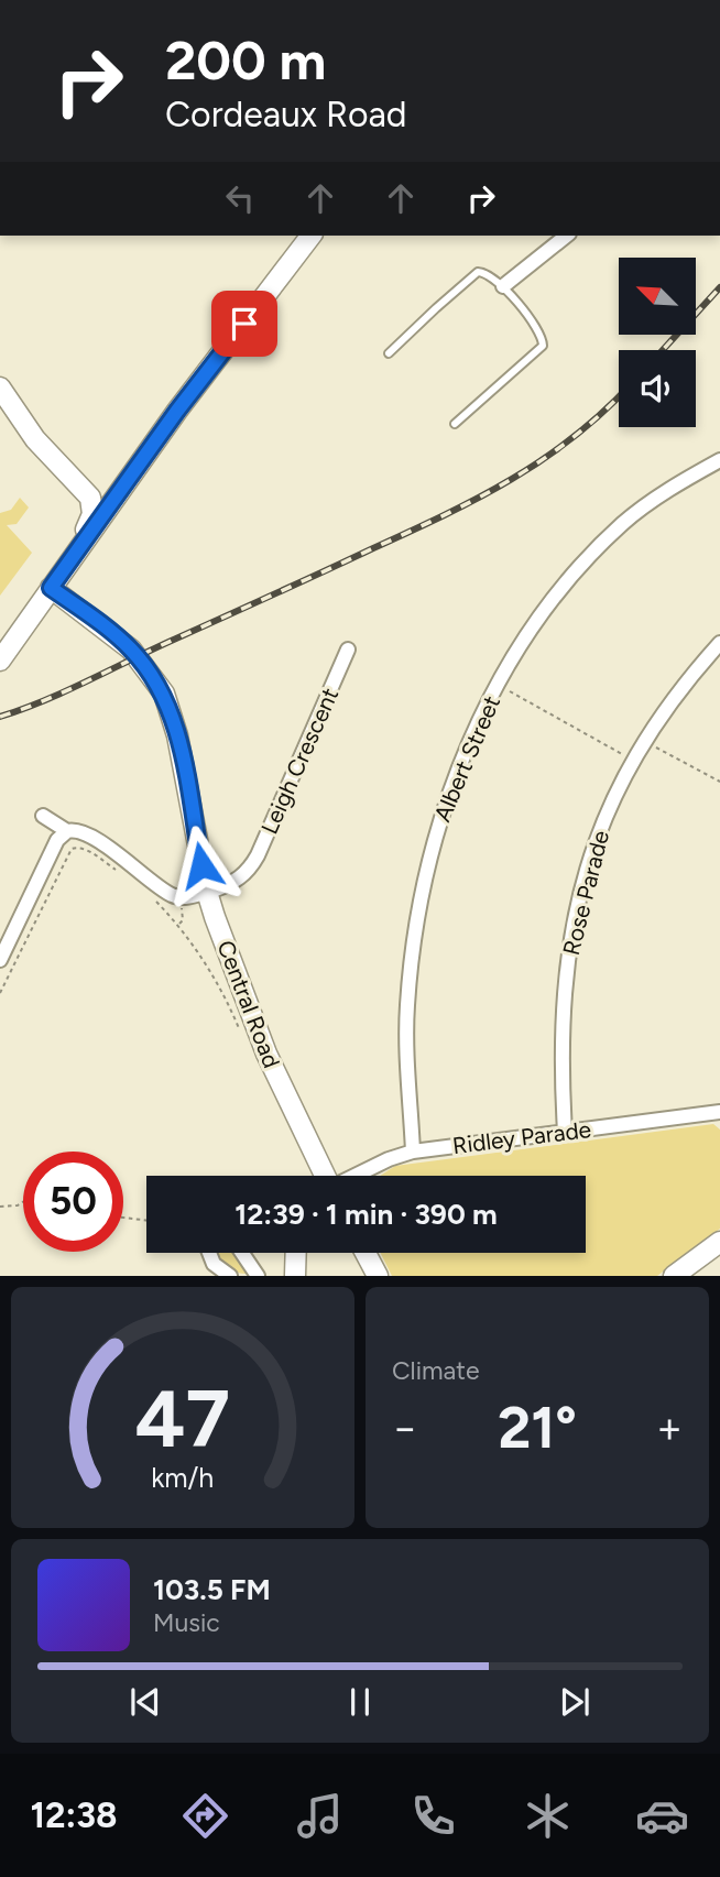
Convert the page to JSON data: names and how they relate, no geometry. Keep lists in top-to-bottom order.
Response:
{
  "streets": {
    "main road": ["Central Road"],
    "street": [
      "Albert Street",
      "Leigh Crescent",
      "Rose Parade",
      "Ridley Parade"
    ]
  },
  "crossings": [
    ["Albert Street", "Ridley Parade"],
    ["Leigh Crescent", "Central Road"],
    ["Rose Parade", "Ridley Parade"]
  ],
  "north": "top left",
  "page": {
    "turn": ["200 m", "Cordeaux Road"],
    "limit": "50",
    "trip": "12:39 · 1 min · 390 m",
    "tile": "Climate",
    "heat": ["−", "21°", "+"],
    "song": ["103.5 FM", "Music"],
    "tabs": "12:38",
    "gauge": ["47", "km/h"]
  }
}
